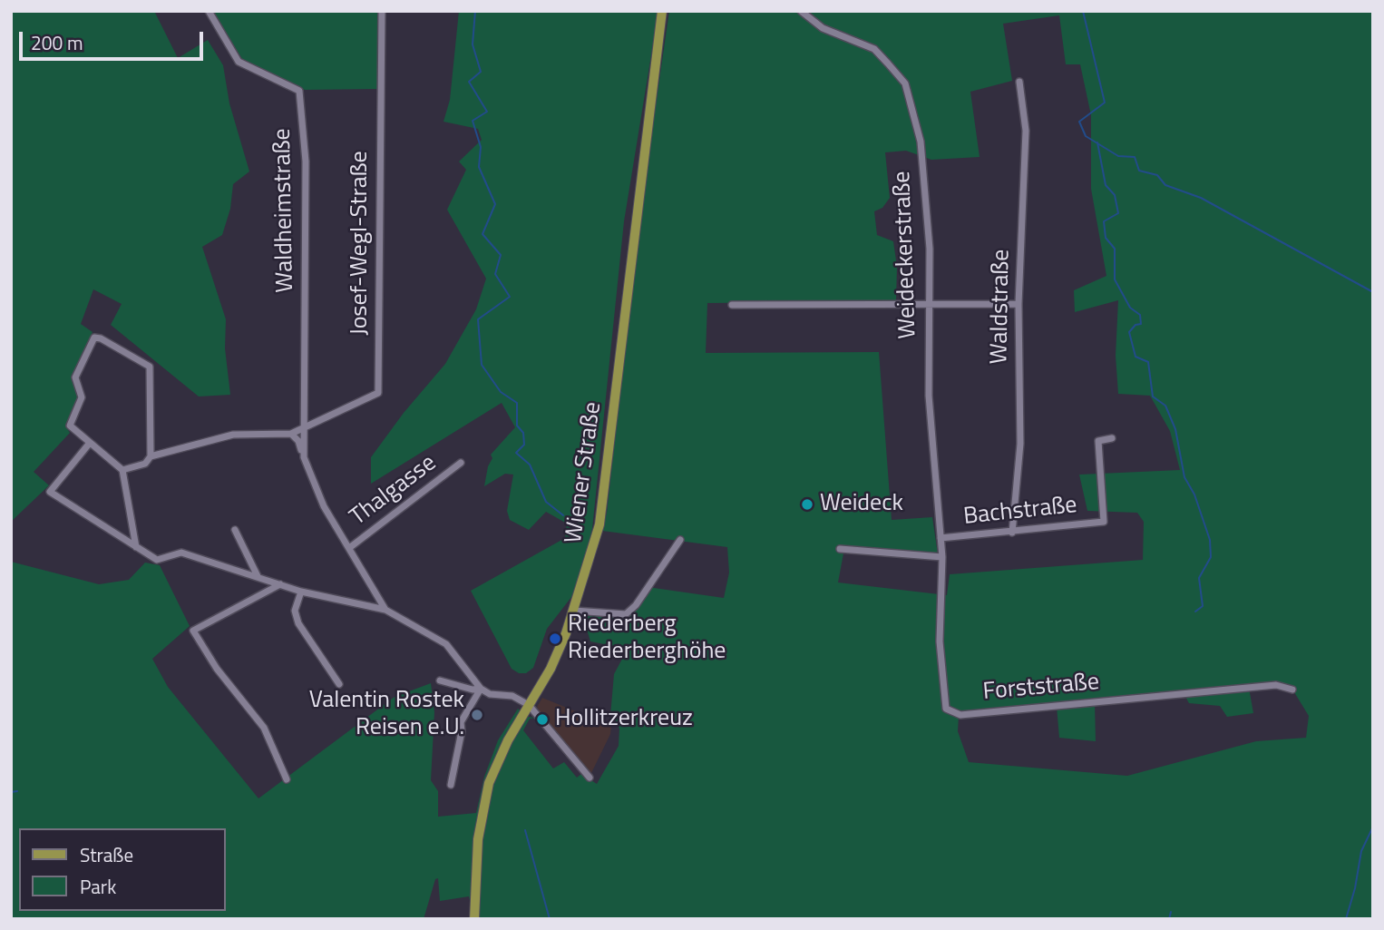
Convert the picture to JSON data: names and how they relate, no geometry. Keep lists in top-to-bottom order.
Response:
{
  "streets": {
    "main road": ["Wiener Straße"],
    "street": [
      "Waldheimstraße",
      "Josef-Wegl-Straße",
      "Weideckerstraße",
      "Waldstraße",
      "Thalgasse",
      "Bachstraße",
      "Forststraße"
    ]
  },
  "crossings": [
    ["Waldheimstraße", "Josef-Wegl-Straße"],
    ["Waldheimstraße", "Thalgasse"],
    ["Weideckerstraße", "Bachstraße"],
    ["Weideckerstraße", "Forststraße"],
    ["Waldstraße", "Bachstraße"]
  ],
  "places": [
    "Weideck",
    "Riederberg Riederberghöhe",
    "Valentin Rostek Reisen e.U.",
    "Hollitzerkreuz"
  ],
  "legend": ["Straße", "Park"],
  "scale_bar": "200 m"
}
